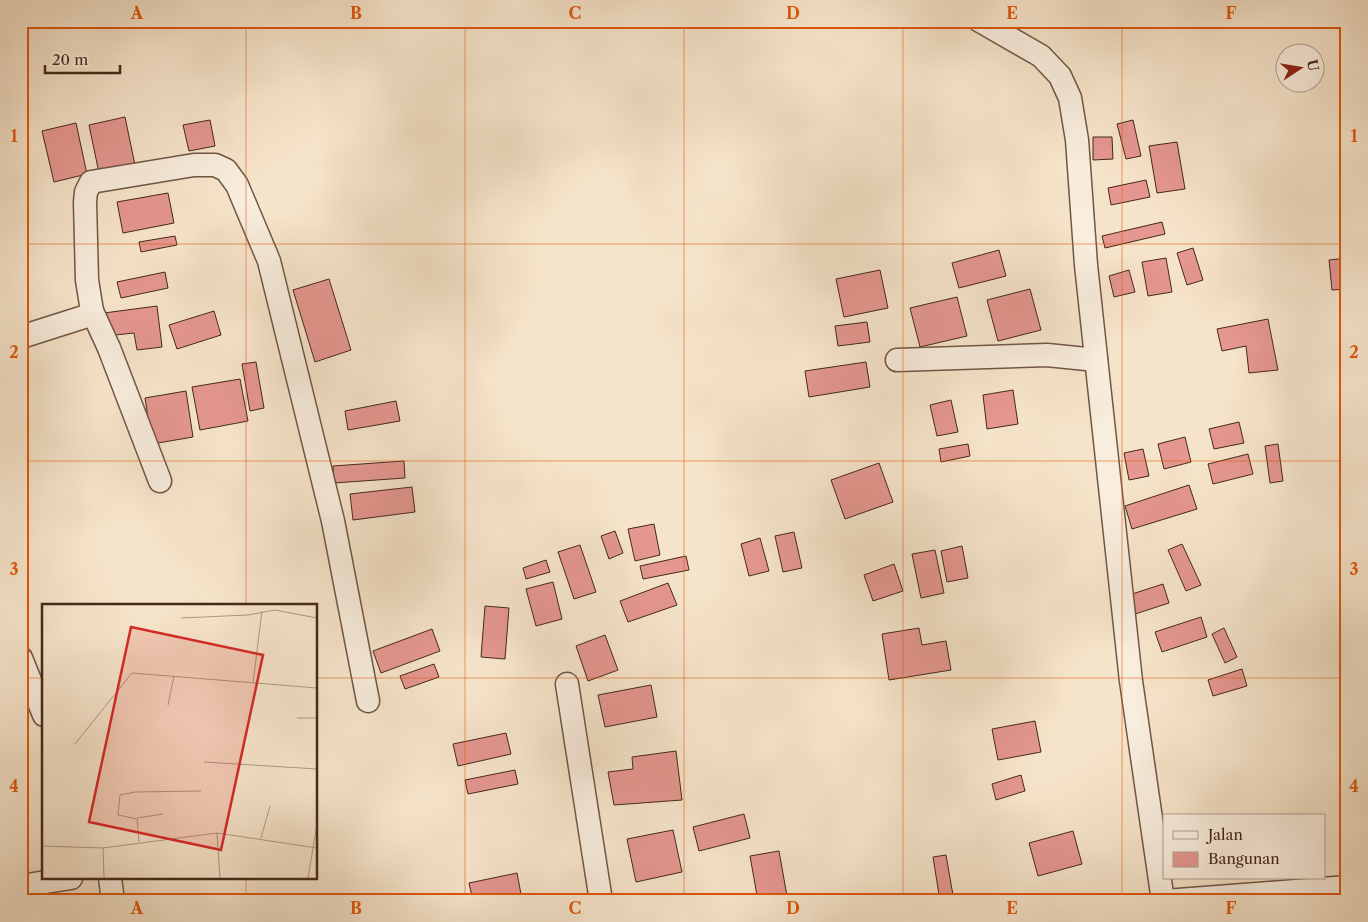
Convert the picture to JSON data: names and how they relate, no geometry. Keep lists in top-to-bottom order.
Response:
{
  "legend": ["Jalan", "Bangunan"],
  "scale_bar": "20 m",
  "north": "right",
  "grid": {
    "columns": [
      "A",
      "B",
      "C",
      "D",
      "E",
      "F"
    ],
    "rows": [
      "1",
      "2",
      "3",
      "4"
    ]
  }
}
